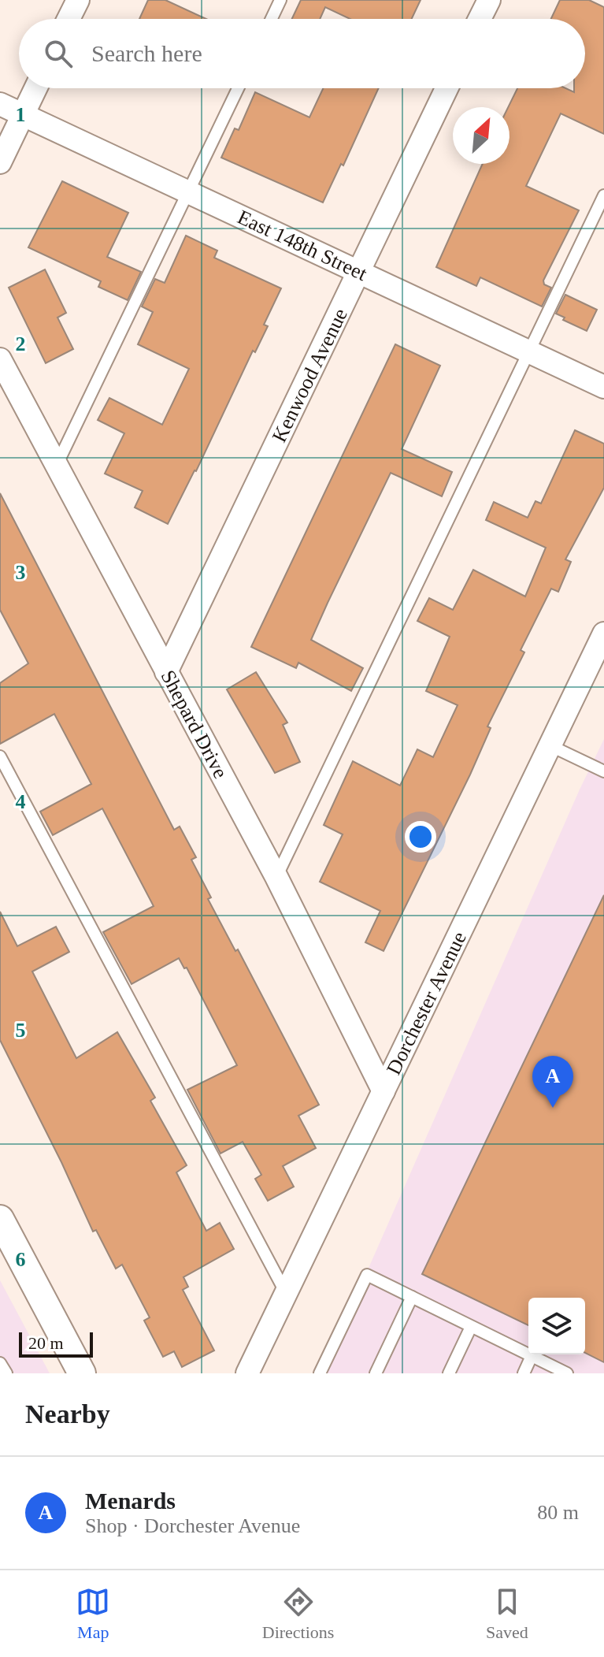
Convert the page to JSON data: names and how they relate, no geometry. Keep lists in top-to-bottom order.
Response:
{
  "streets": {
    "street": [
      "East 148th Street",
      "Kenwood Avenue",
      "Shepard Drive",
      "Dorchester Avenue"
    ]
  },
  "crossings": [
    ["East 148th Street", "Kenwood Avenue"],
    ["Kenwood Avenue", "Shepard Drive"],
    ["Shepard Drive", "Dorchester Avenue"]
  ],
  "scale_bar": "20 m",
  "north": "top right",
  "page": {
    "search": "Search here",
    "pins": "A",
    "scale": "20 m",
    "heading": "Nearby",
    "list": [
      {
        "mark": "A",
        "name": "Menards",
        "note": "Shop · Dorchester Avenue",
        "value": "80 m"
      }
    ],
    "nav": ["Map", "Directions", "Saved"]
  },
  "grid": {
    "rows": [
      "1",
      "2",
      "3",
      "4",
      "5",
      "6"
    ]
  }
}
